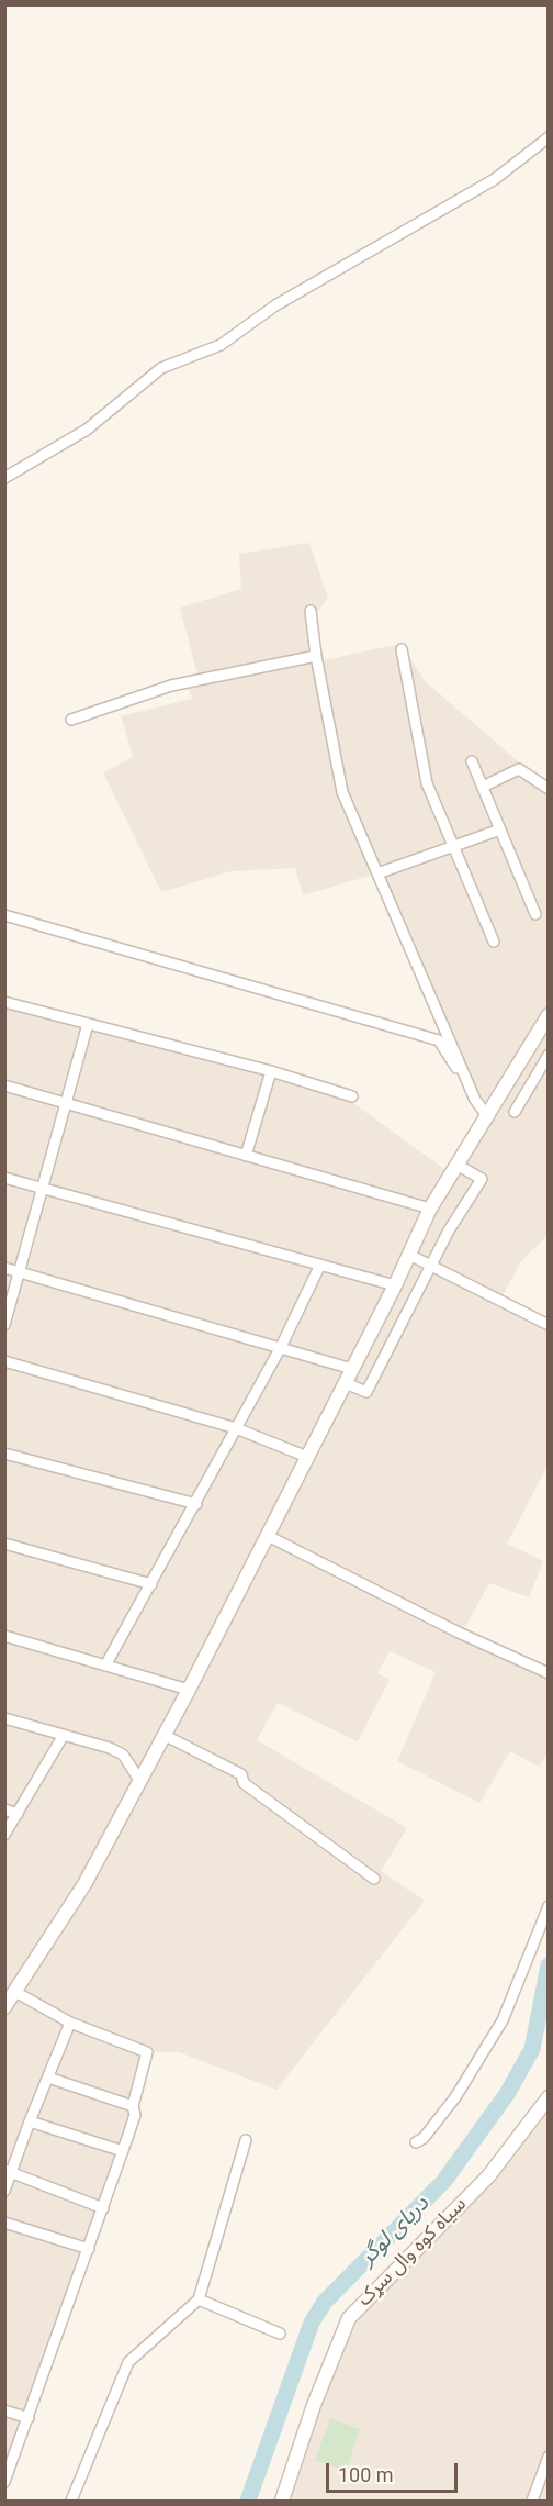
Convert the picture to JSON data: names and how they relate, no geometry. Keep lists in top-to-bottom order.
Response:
{
  "streets": {
    "street": ["سیاه کوه وال سړک"]
  },
  "water": ["دریای لوگر"],
  "scale_bar": "100 m"
}
